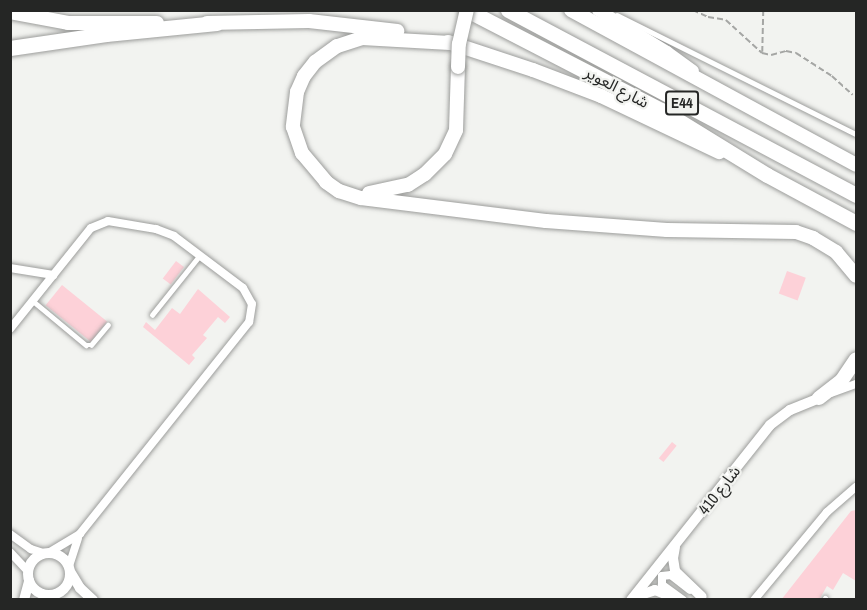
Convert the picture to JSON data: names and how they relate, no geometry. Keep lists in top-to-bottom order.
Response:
{
  "streets": {
    "highway": ["شارع العوير", "E44"],
    "street": ["شارع 410"]
  }
}
